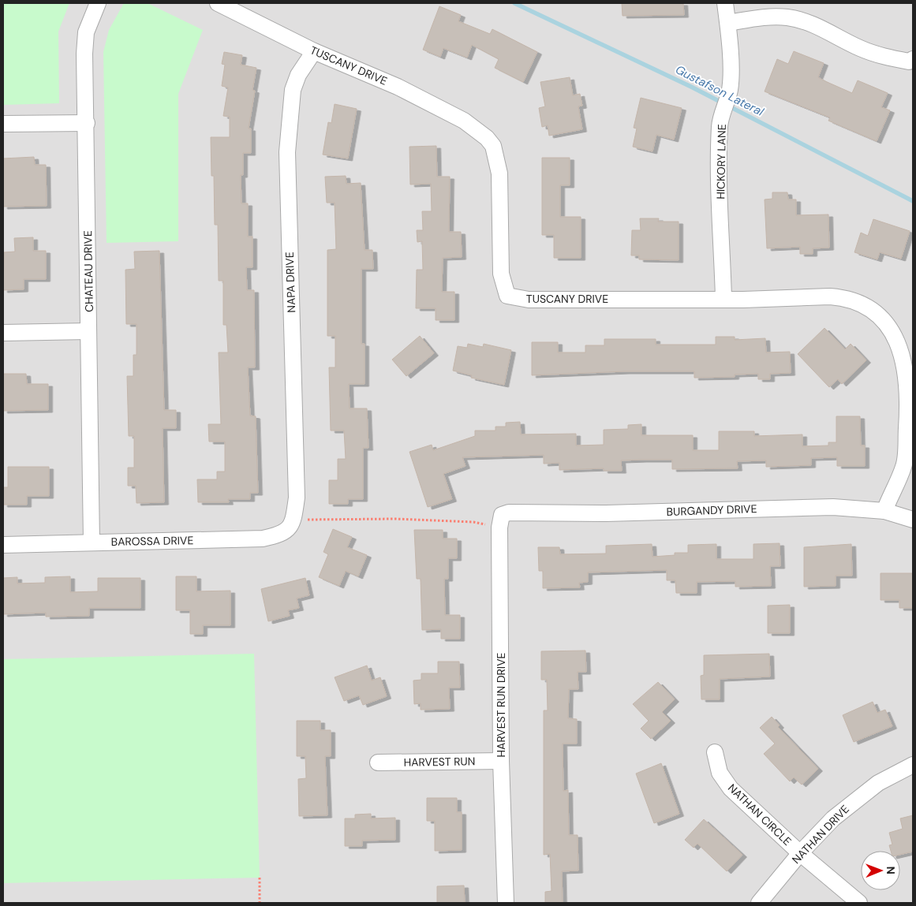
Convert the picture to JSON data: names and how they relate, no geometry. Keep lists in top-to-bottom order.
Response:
{
  "streets": {
    "street": [
      "TUSCANY DRIVE",
      "HICKORY LANE",
      "CHATEAU DRIVE",
      "NAPA DRIVE",
      "BURGANDY DRIVE",
      "BAROSSA DRIVE",
      "HARVEST RUN DRIVE",
      "HARVEST RUN",
      "NATHAN CIRCLE",
      "NATHAN DRIVE"
    ]
  },
  "crossings": [
    ["TUSCANY DRIVE", "HICKORY LANE"],
    ["TUSCANY DRIVE", "NAPA DRIVE"],
    ["TUSCANY DRIVE", "BURGANDY DRIVE"],
    ["CHATEAU DRIVE", "BAROSSA DRIVE"],
    ["NAPA DRIVE", "BAROSSA DRIVE"],
    ["BURGANDY DRIVE", "HARVEST RUN DRIVE"],
    ["HARVEST RUN DRIVE", "HARVEST RUN"],
    ["NATHAN CIRCLE", "NATHAN DRIVE"]
  ],
  "water": ["Gustafson Lateral"],
  "north": "right"
}
